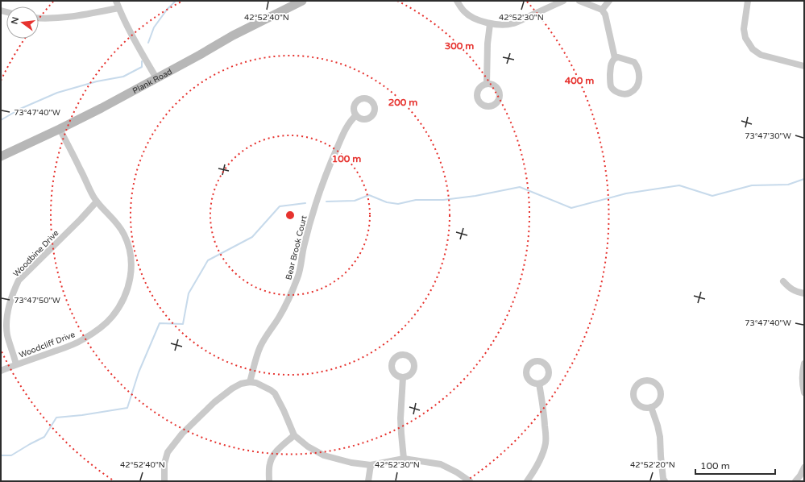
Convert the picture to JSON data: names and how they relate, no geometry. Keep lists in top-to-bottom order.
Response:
{
  "streets": {
    "street": [
      "Plank Road",
      "Bear Brook Court",
      "Woodbine Drive",
      "Woodcliff Drive"
    ]
  },
  "crossings": [
    ["Plank Road", "Woodcliff Drive"],
    ["Woodbine Drive", "Woodcliff Drive"]
  ],
  "scale_bar": "100 m",
  "north": "left",
  "coordinates": [
    "42°52'40\"N",
    "42°52'30\"N",
    "73°47'40\"W",
    "73°47'30\"W",
    "73°47'50\"W",
    "42°52'20\"N"
  ],
  "rings": [
    "300 m",
    "400 m",
    "200 m",
    "100 m"
  ]
}
